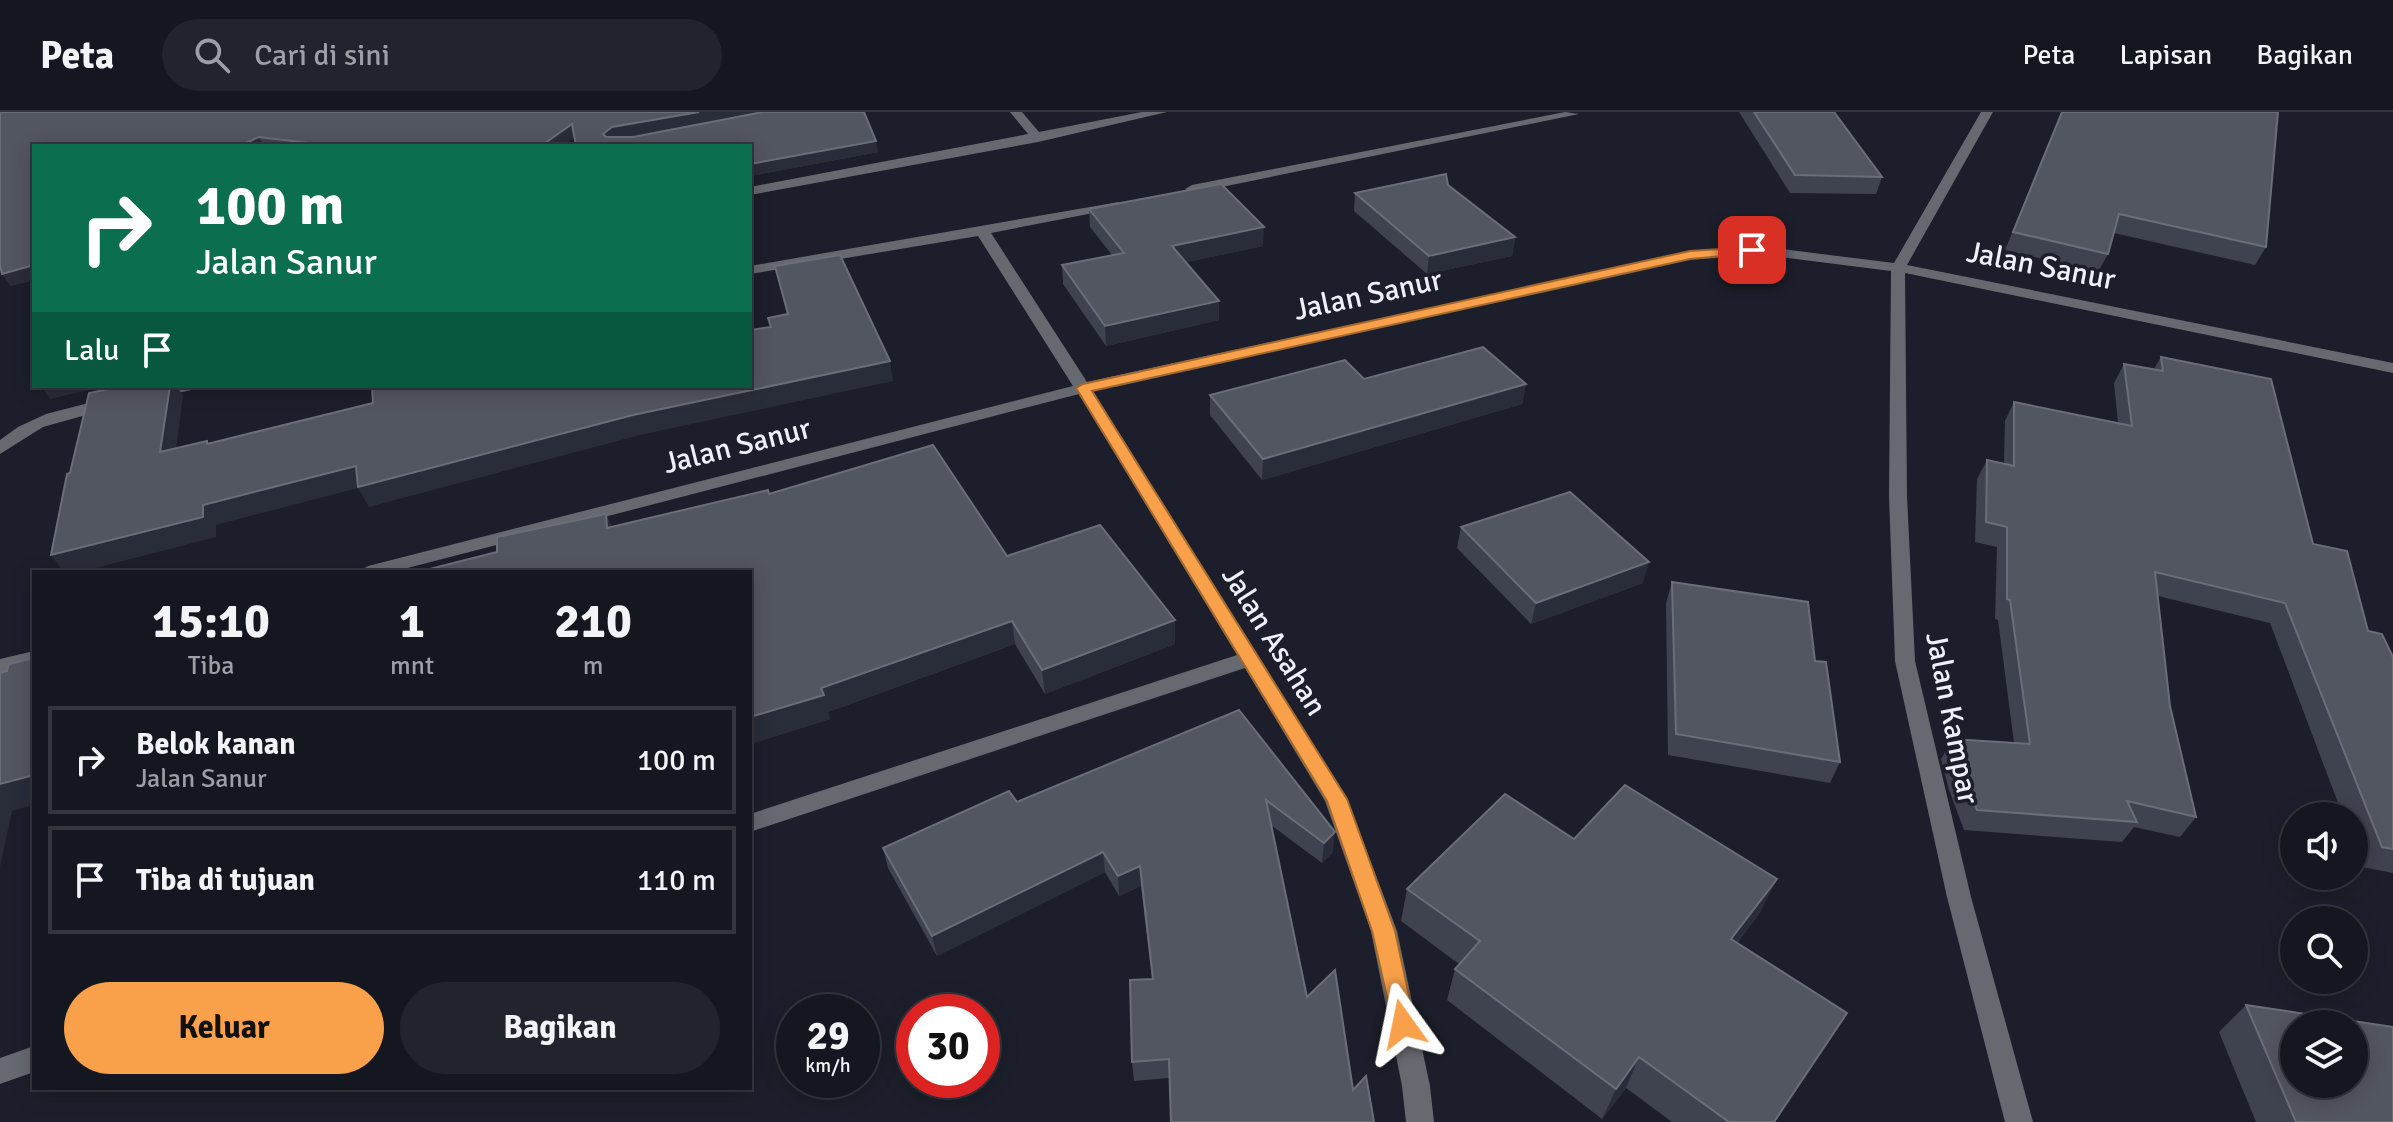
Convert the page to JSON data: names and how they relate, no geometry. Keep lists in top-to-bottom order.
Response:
{
  "streets": {
    "street": ["Jalan Sanur", "Jalan Asahan", "Jalan Kampar"]
  },
  "crossings": [
    ["Jalan Sanur", "Jalan Asahan"],
    ["Jalan Sanur", "Jalan Kampar"]
  ],
  "page": {
    "header": "Peta",
    "search": "Cari di sini",
    "nav": ["Peta", "Lapisan", "Bagikan"],
    "turn": ["100 m", "Jalan Sanur"],
    "then": "Lalu",
    "eta": [
      "15:10",
      "Tiba",
      "1",
      "mnt",
      "210",
      "m"
    ],
    "list": [
      {
        "name": "Belok kanan",
        "note": "Jalan Sanur",
        "value": "100 m"
      },
      {
        "name": "Tiba di tujuan",
        "value": "110 m"
      }
    ],
    "buttons": ["Keluar", "Bagikan"],
    "speed": "29 km/h",
    "limit": "30"
  }
}
